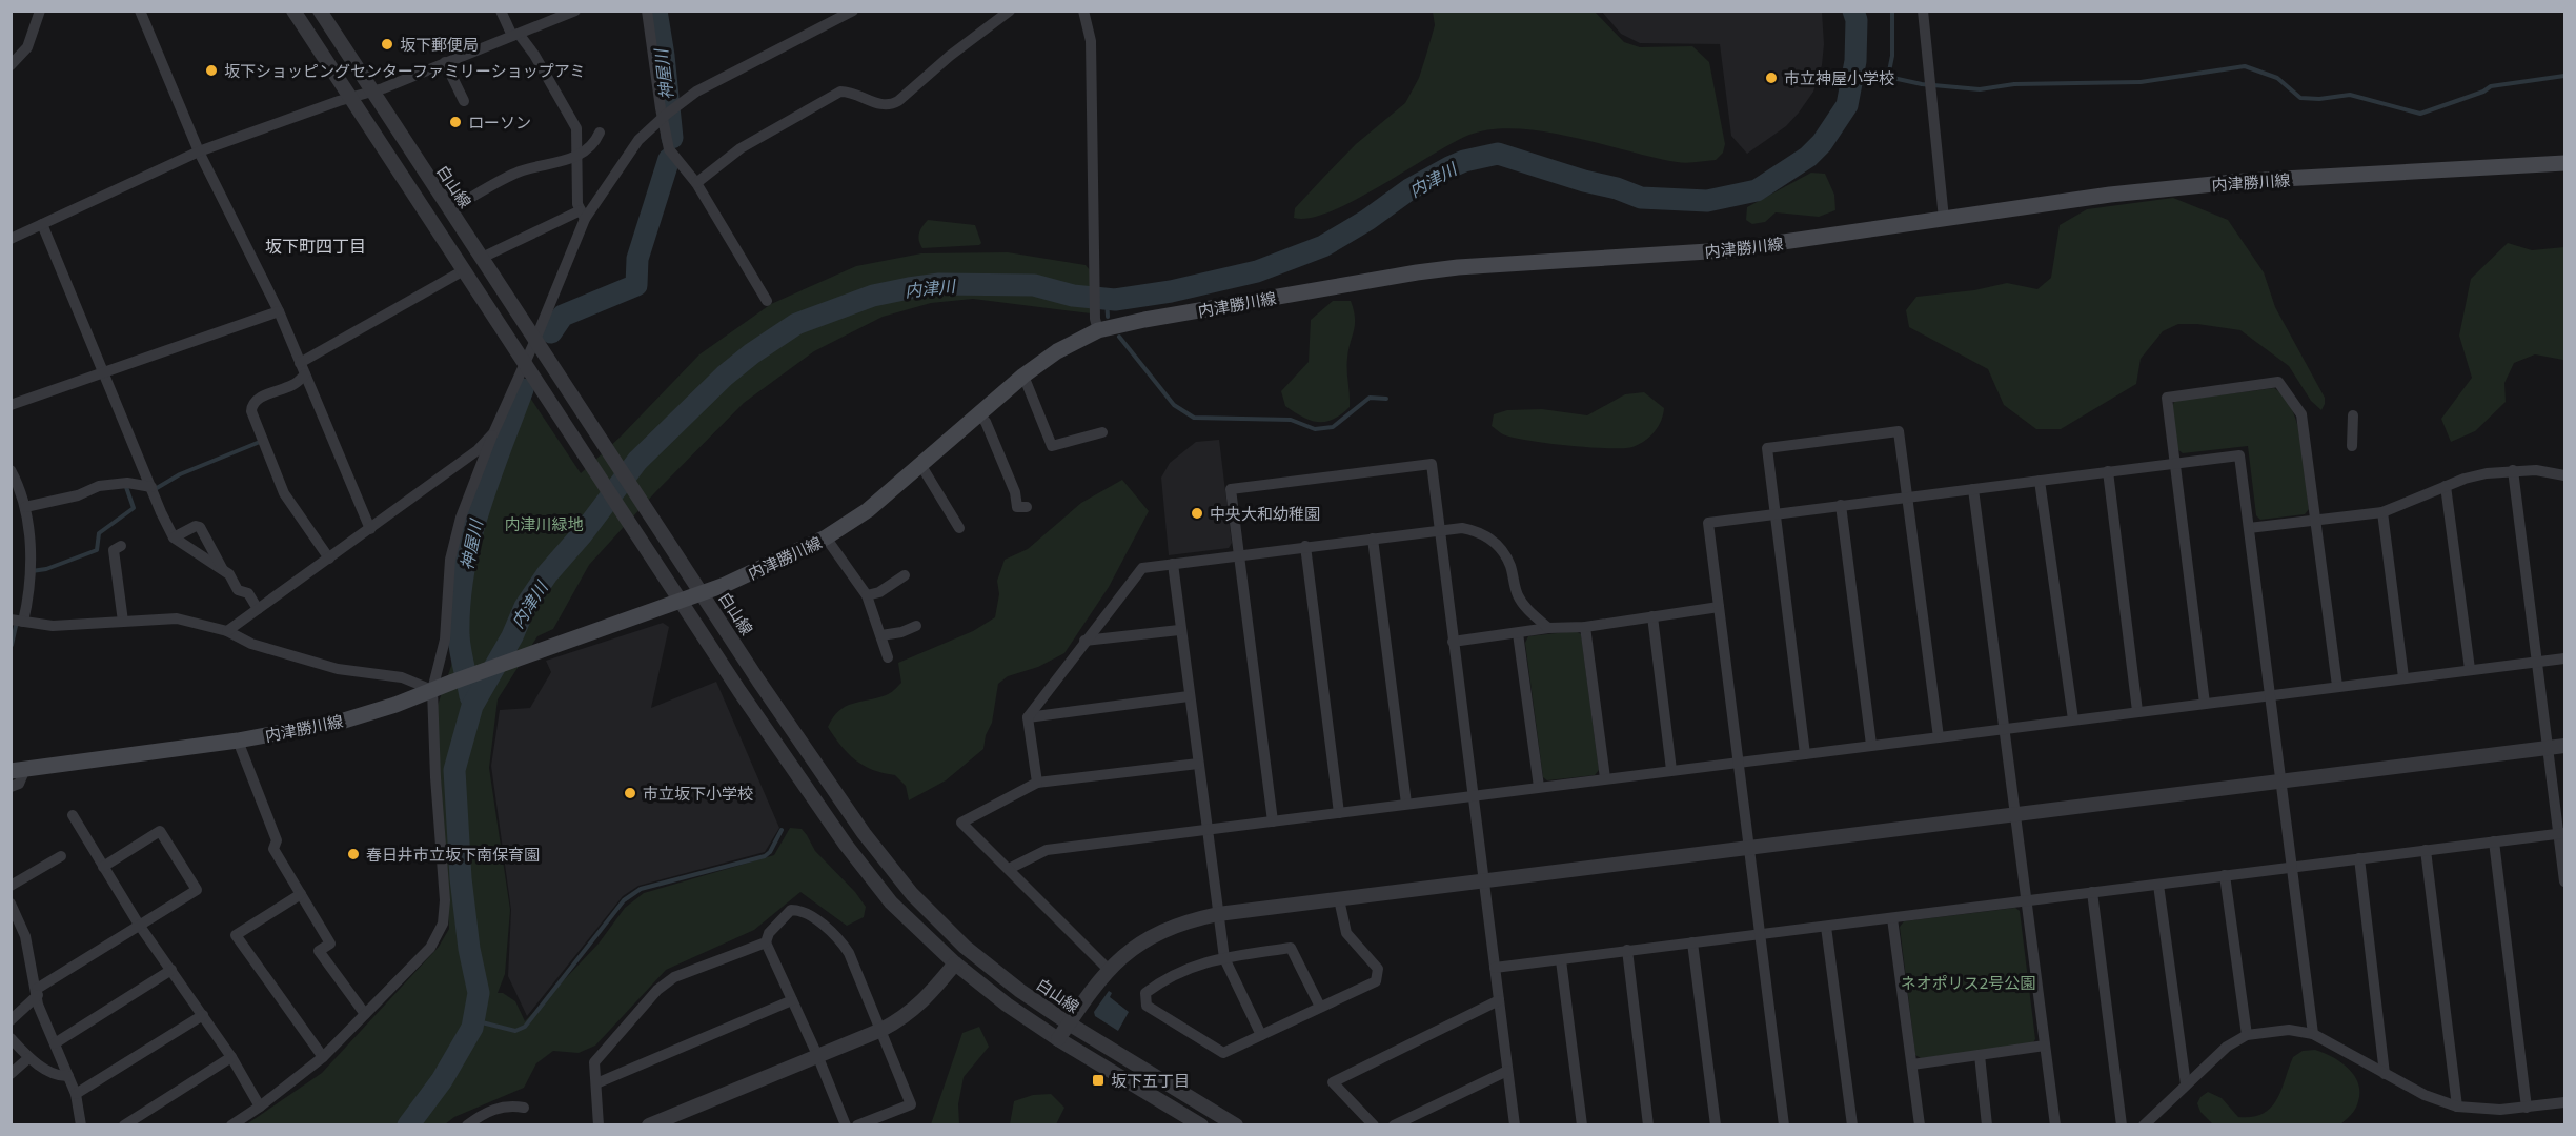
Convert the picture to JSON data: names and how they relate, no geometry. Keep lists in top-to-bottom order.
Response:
{
  "streets": {
    "main road": ["内津勝川線"],
    "street": ["白山線"]
  },
  "crossings": [
    ["内津勝川線", "白山線"]
  ],
  "districts": ["坂下町四丁目"],
  "water": ["神屋川", "内津川"],
  "parks": ["内津川緑地", "ネオポリス2号公園"],
  "places": {
    "other": [
      "坂下郵便局",
      "坂下ショッピングセンターファミリーショップアミ",
      "市立神屋小学校",
      "ローソン",
      "中央大和幼稚園",
      "市立坂下小学校",
      "春日井市立坂下南保育園"
    ],
    "transit": ["坂下五丁目"]
  }
}
